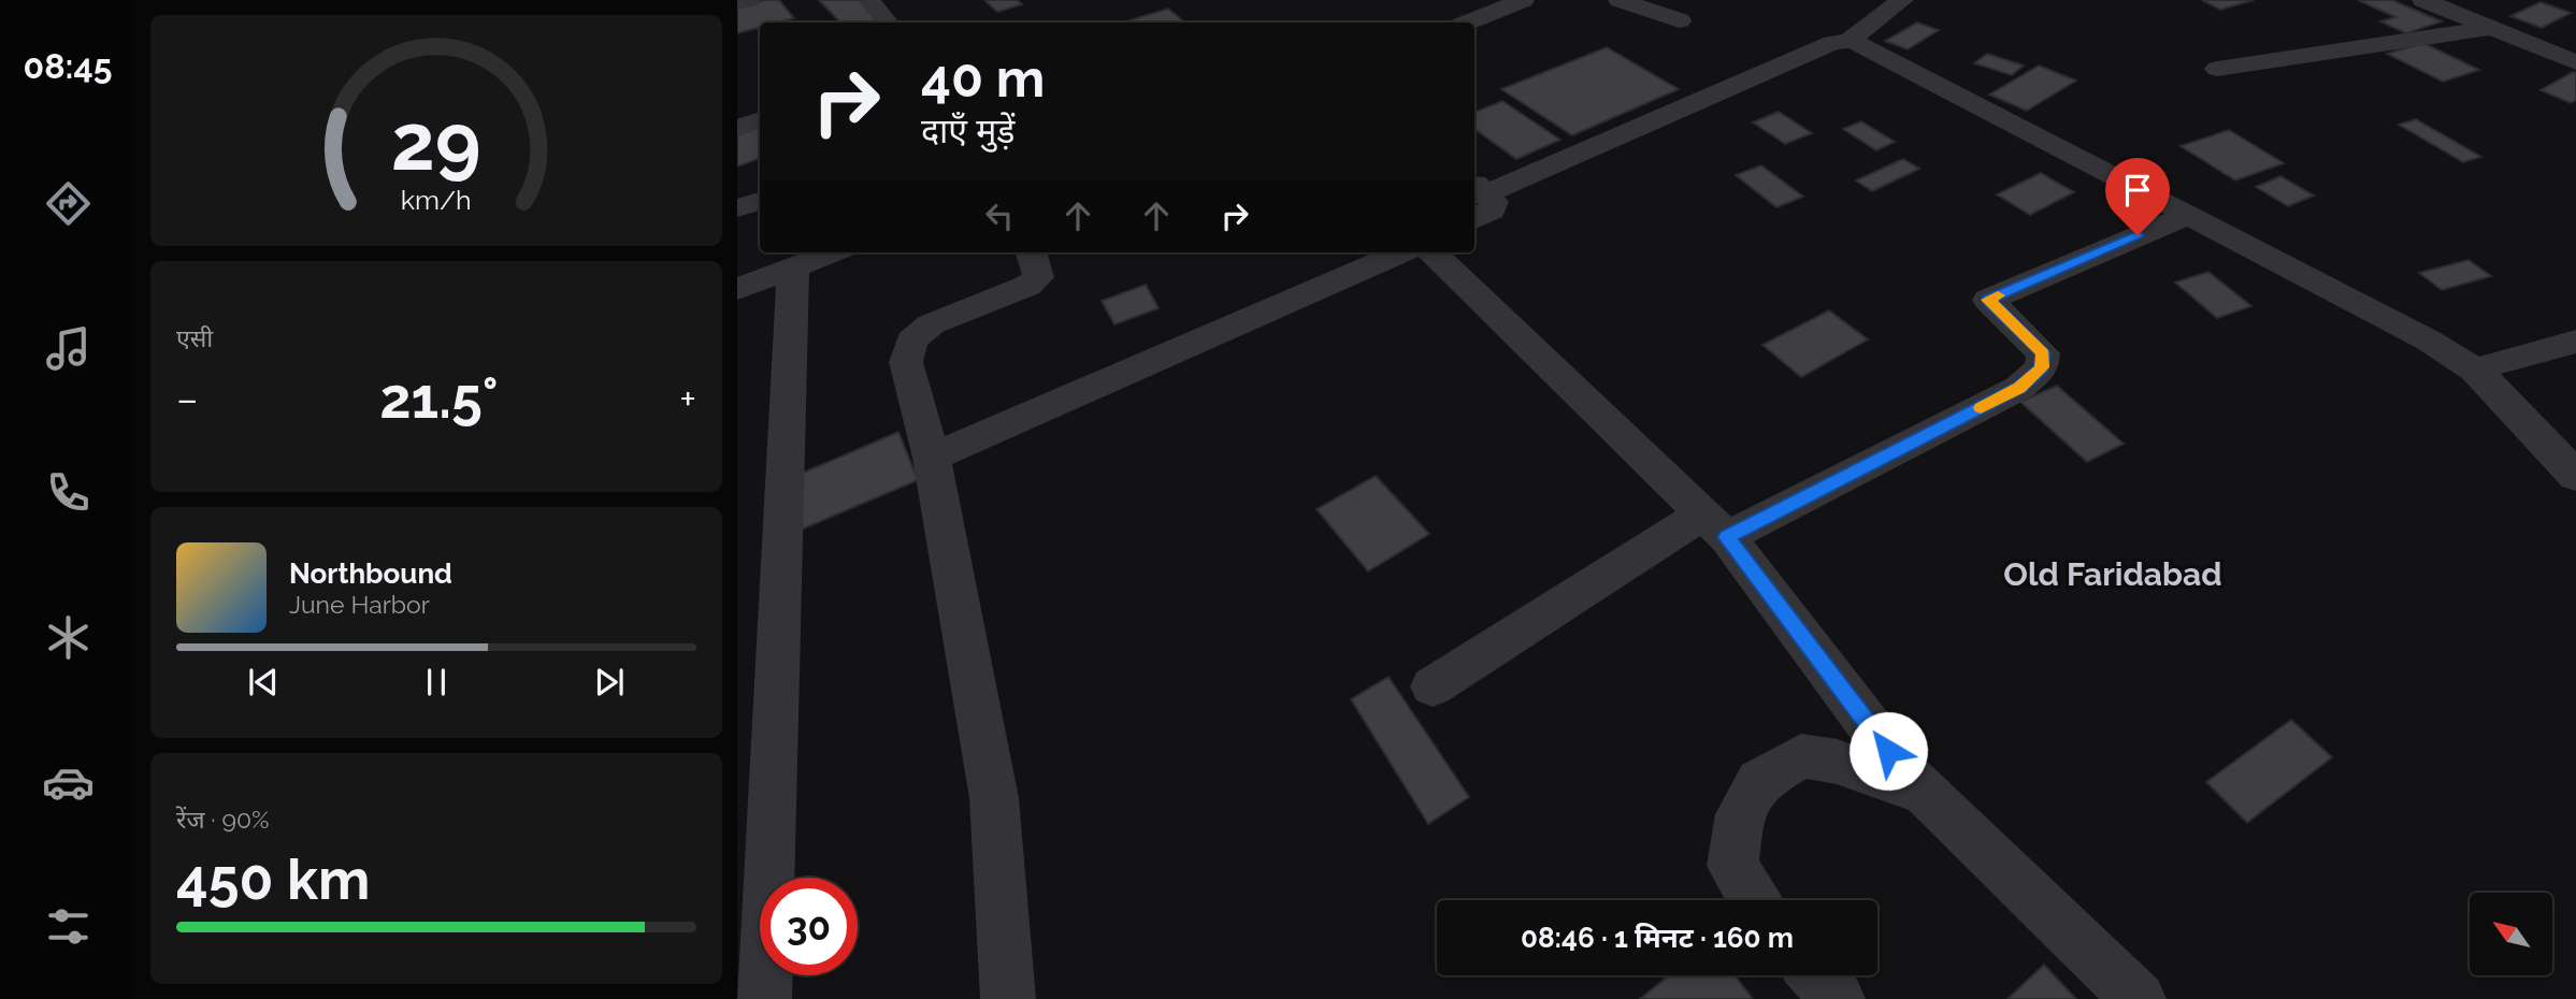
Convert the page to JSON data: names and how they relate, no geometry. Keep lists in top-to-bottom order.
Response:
{
  "districts": ["Old Faridabad"],
  "north": "top left",
  "page": {
    "tabs": "08:45",
    "turn": ["40 m", "दाएँ मुड़ें"],
    "tile": [
      "एसी",
      ["रेंज · 90%", "450 km"]
    ],
    "heat": ["−", "21.5°", "+"],
    "song": ["Northbound", "June Harbor"],
    "limit": "30",
    "trip": "08:46 · 1 मिनट · 160 m",
    "gauge": ["29", "km/h"]
  }
}
